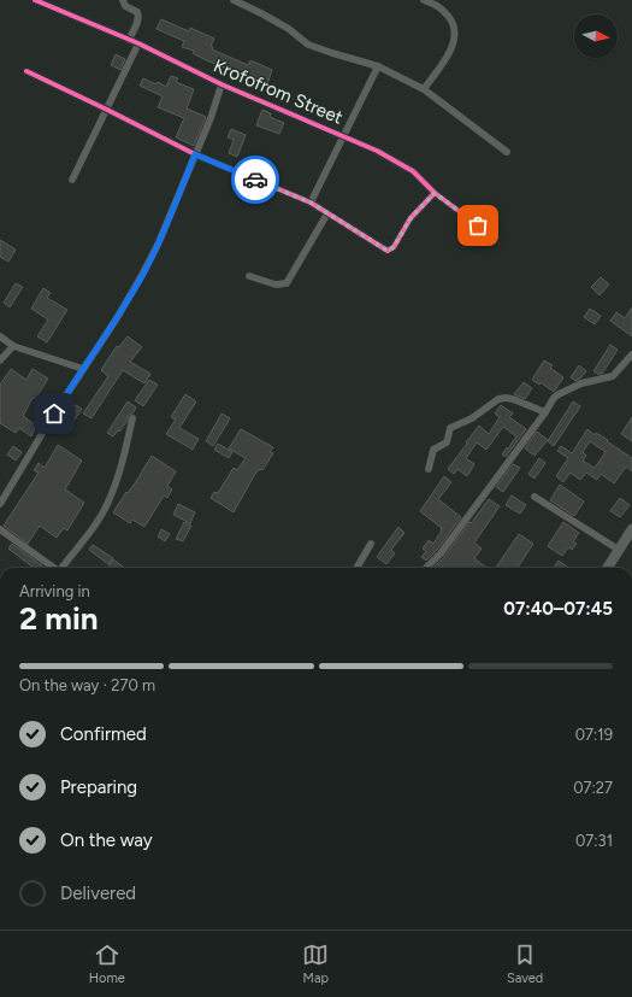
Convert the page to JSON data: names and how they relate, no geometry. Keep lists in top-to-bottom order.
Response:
{
  "streets": {
    "street": ["Krofofrom Street"]
  },
  "north": "right",
  "page": {
    "heading": ["2 min", "Arriving in", "07:40–07:45"],
    "bar": "On the way · 270 m",
    "list": [
      ["Confirmed", "07:19"],
      ["Preparing", "07:27"],
      ["On the way", "07:31"],
      "Delivered"
    ],
    "tabs": ["Home", "Map", "Saved"]
  }
}
